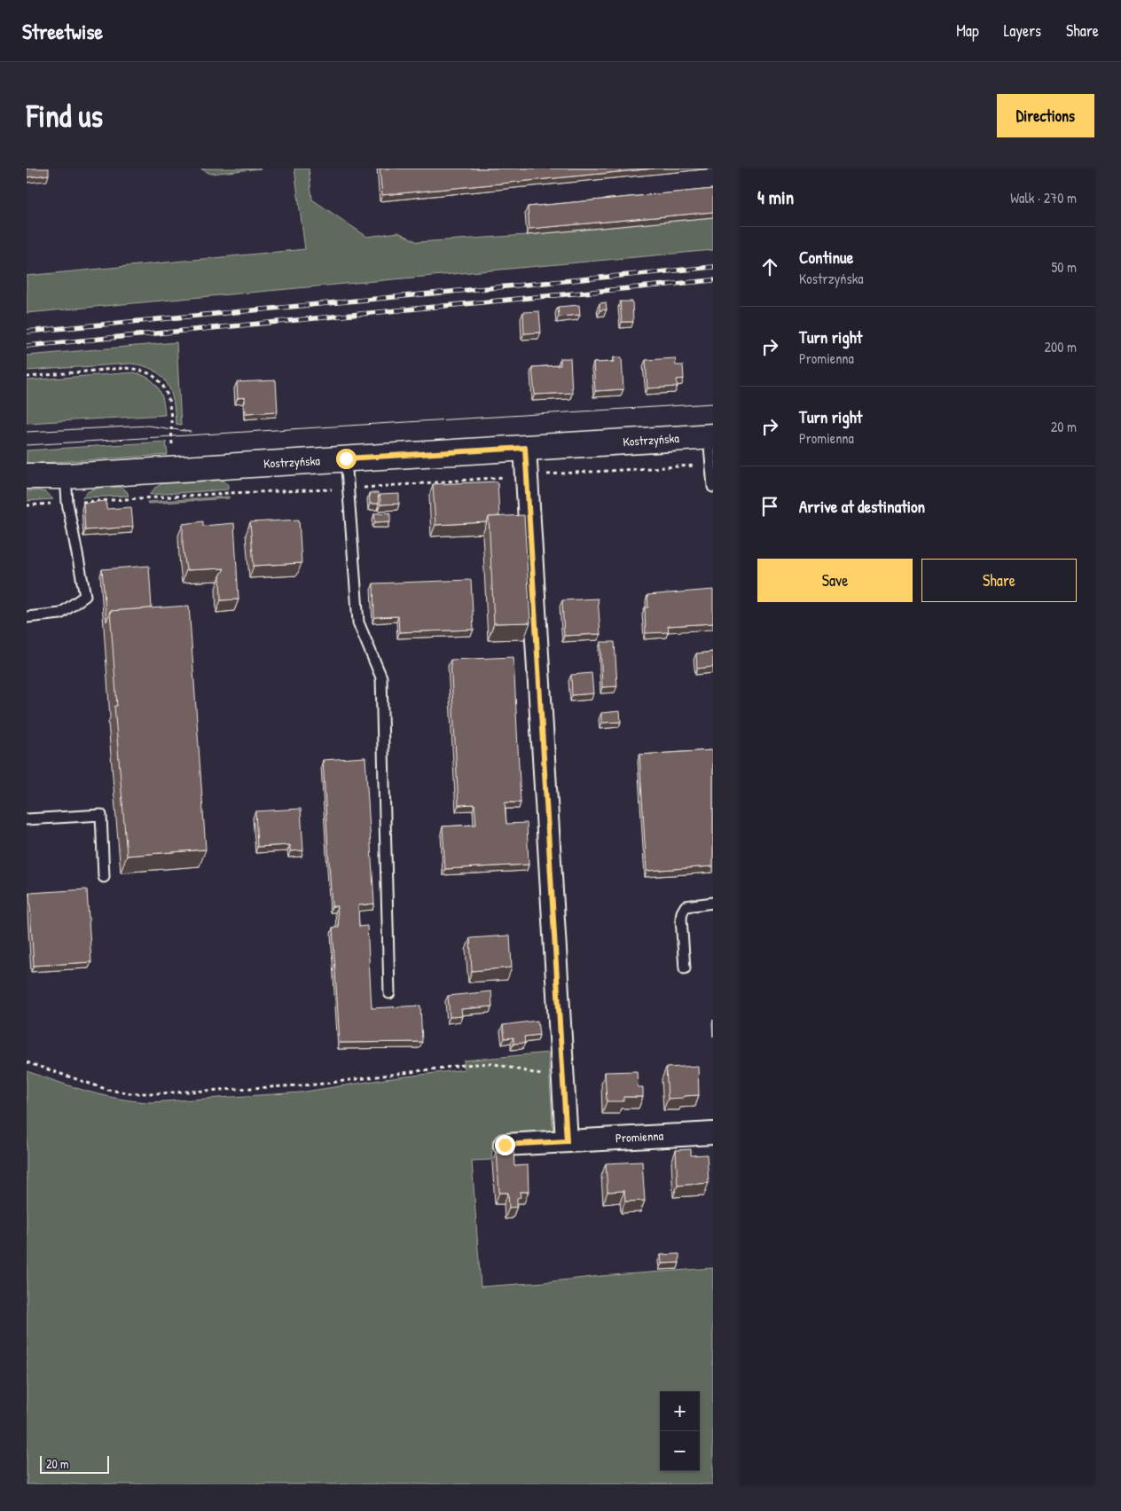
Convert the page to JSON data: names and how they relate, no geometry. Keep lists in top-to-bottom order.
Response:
{
  "streets": {
    "main road": ["Kostrzyńska"],
    "street": ["Promienna"]
  },
  "scale_bar": "20 m",
  "page": {
    "header": "Streetwise",
    "nav": ["Map", "Layers", "Share"],
    "buttons": [
      "Directions",
      ["Save", "Share"]
    ],
    "title": "Find us",
    "heading": ["4 min", "Walk · 270 m"],
    "list": [
      ["Continue", "Kostrzyńska", "50 m"],
      ["Turn right", "Promienna", "200 m"],
      ["Turn right", "Promienna", "20 m"],
      "Arrive at destination"
    ],
    "map_buttons": ["+", "−"],
    "scale": "20 m"
  }
}
